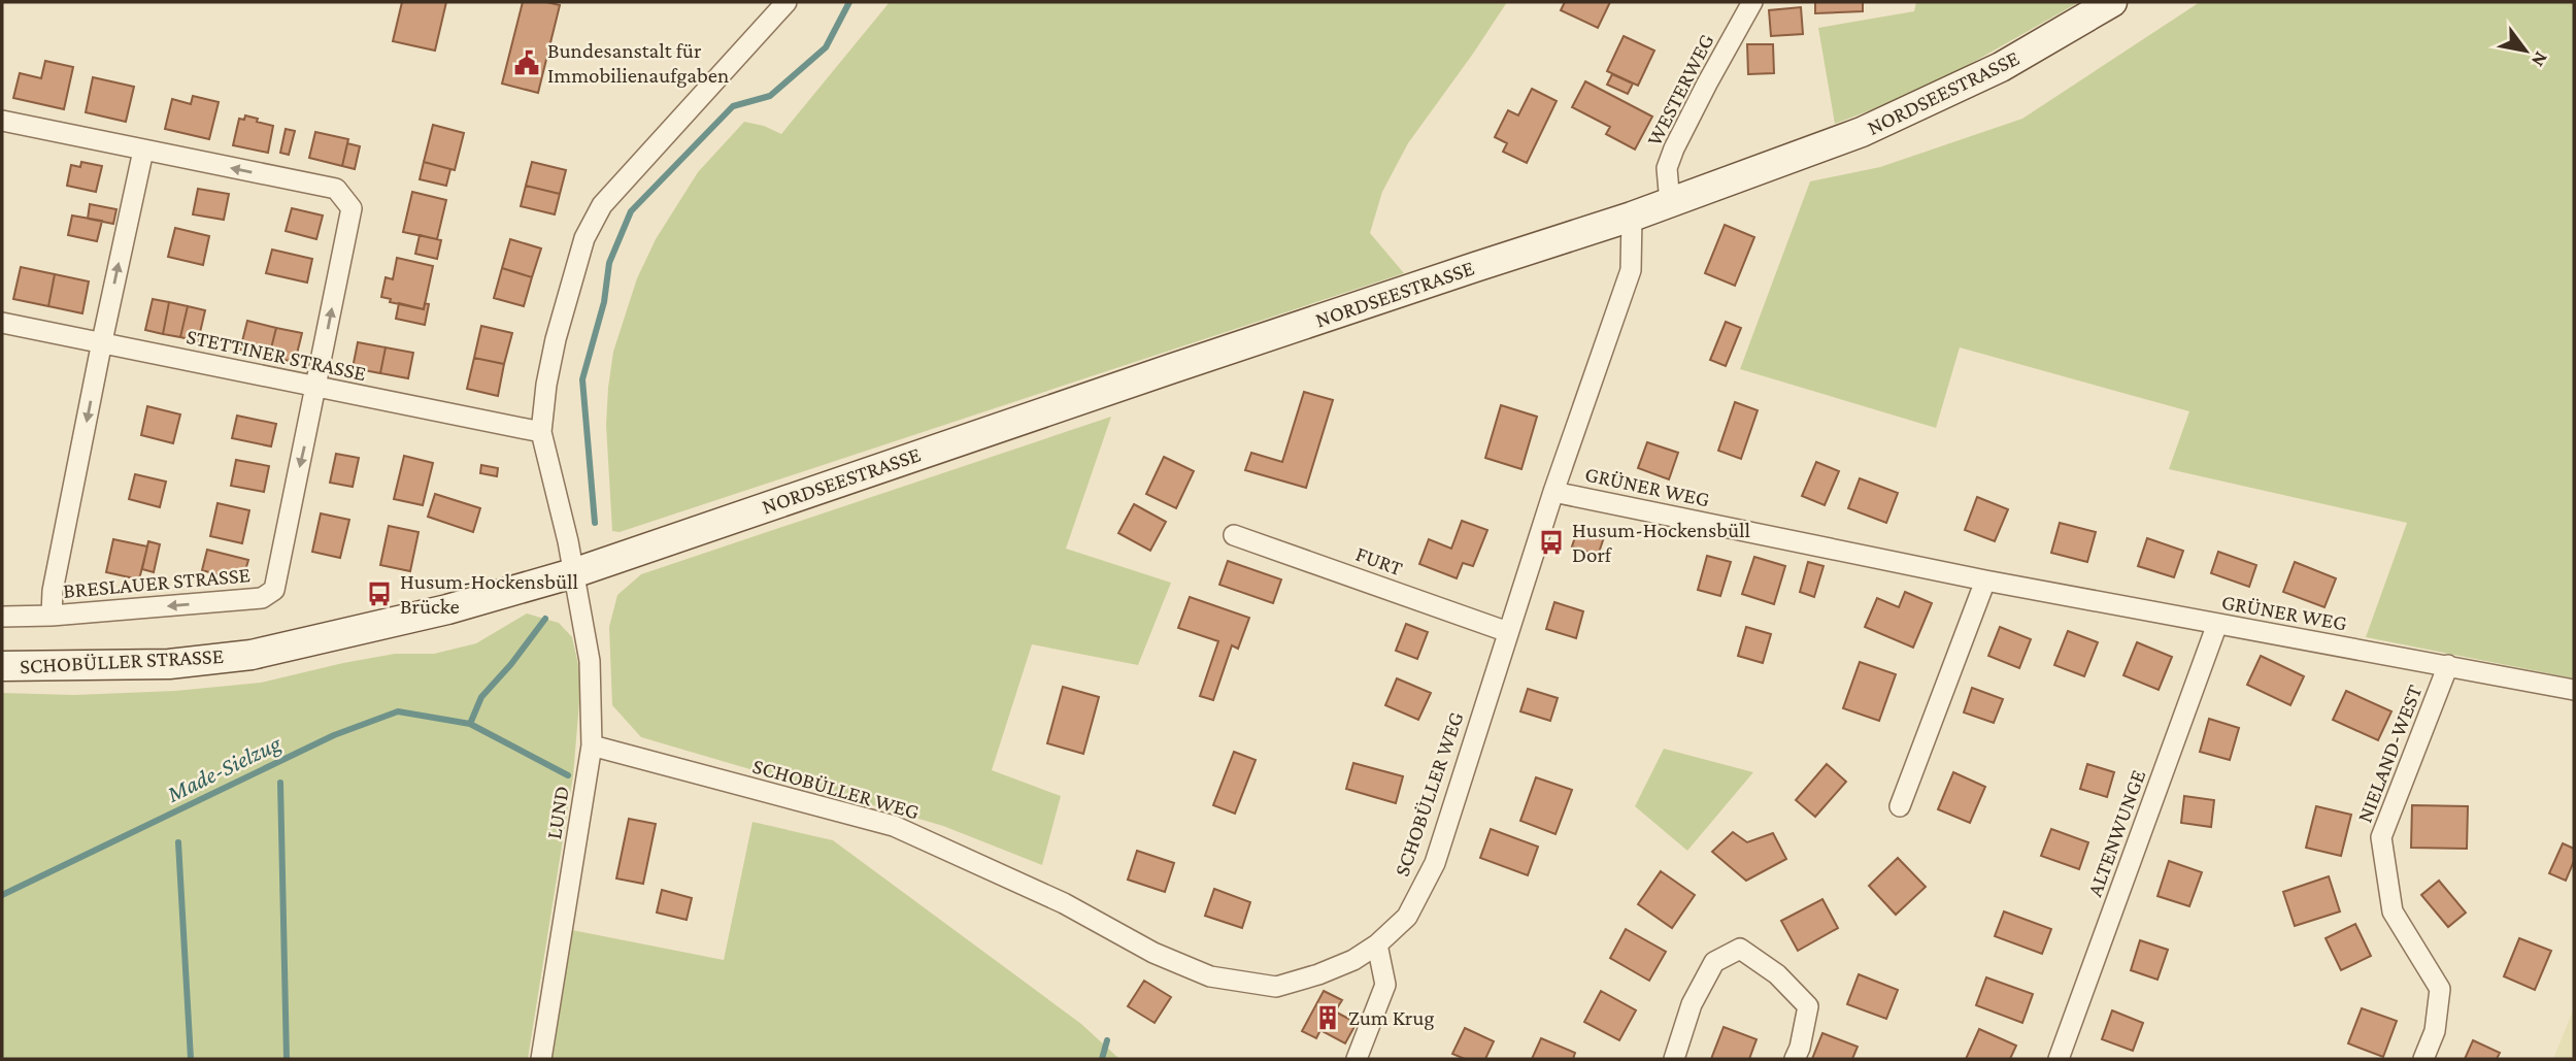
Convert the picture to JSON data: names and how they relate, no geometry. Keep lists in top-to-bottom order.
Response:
{
  "streets": {
    "main road": ["NORDSEESTRASSE", "SCHOBÜLLER STRASSE"],
    "street": [
      "WESTERWEG",
      "STETTINER STRASSE",
      "GRÜNER WEG",
      "FURT",
      "BRESLAUER STRASSE",
      "NIELAND-WEST",
      "SCHOBÜLLER WEG",
      "LUND",
      "ALTENWUNGE"
    ]
  },
  "crossings": [
    ["WESTERWEG", "NORDSEESTRASSE"],
    ["NORDSEESTRASSE", "SCHOBÜLLER STRASSE"],
    ["NORDSEESTRASSE", "SCHOBÜLLER WEG"],
    ["STETTINER STRASSE", "BRESLAUER STRASSE"],
    ["STETTINER STRASSE", "LUND"],
    ["GRÜNER WEG", "NIELAND-WEST"],
    ["GRÜNER WEG", "SCHOBÜLLER WEG"],
    ["GRÜNER WEG", "ALTENWUNGE"],
    ["FURT", "SCHOBÜLLER WEG"],
    ["SCHOBÜLLER STRASSE", "LUND"],
    ["SCHOBÜLLER WEG", "LUND"]
  ],
  "water": ["Made-Sielzug"],
  "places": {
    "public building": ["Bundesanstalt für Immobilienaufgaben"],
    "bus stop": ["Husum-Hockensbüll Dorf", "Husum-Hockensbüll Brücke"],
    "building": ["Zum Krug"]
  },
  "north": "bottom right"
}
